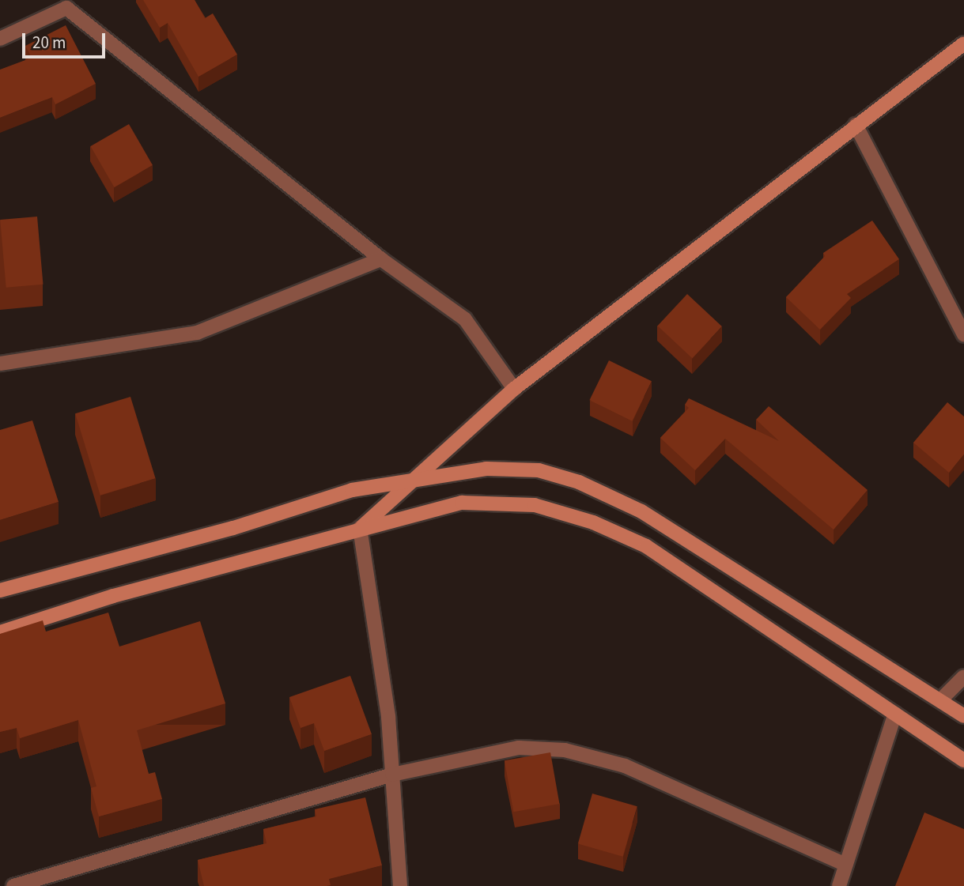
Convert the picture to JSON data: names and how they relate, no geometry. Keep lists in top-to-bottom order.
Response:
{
  "scale_bar": "20 m"
}
